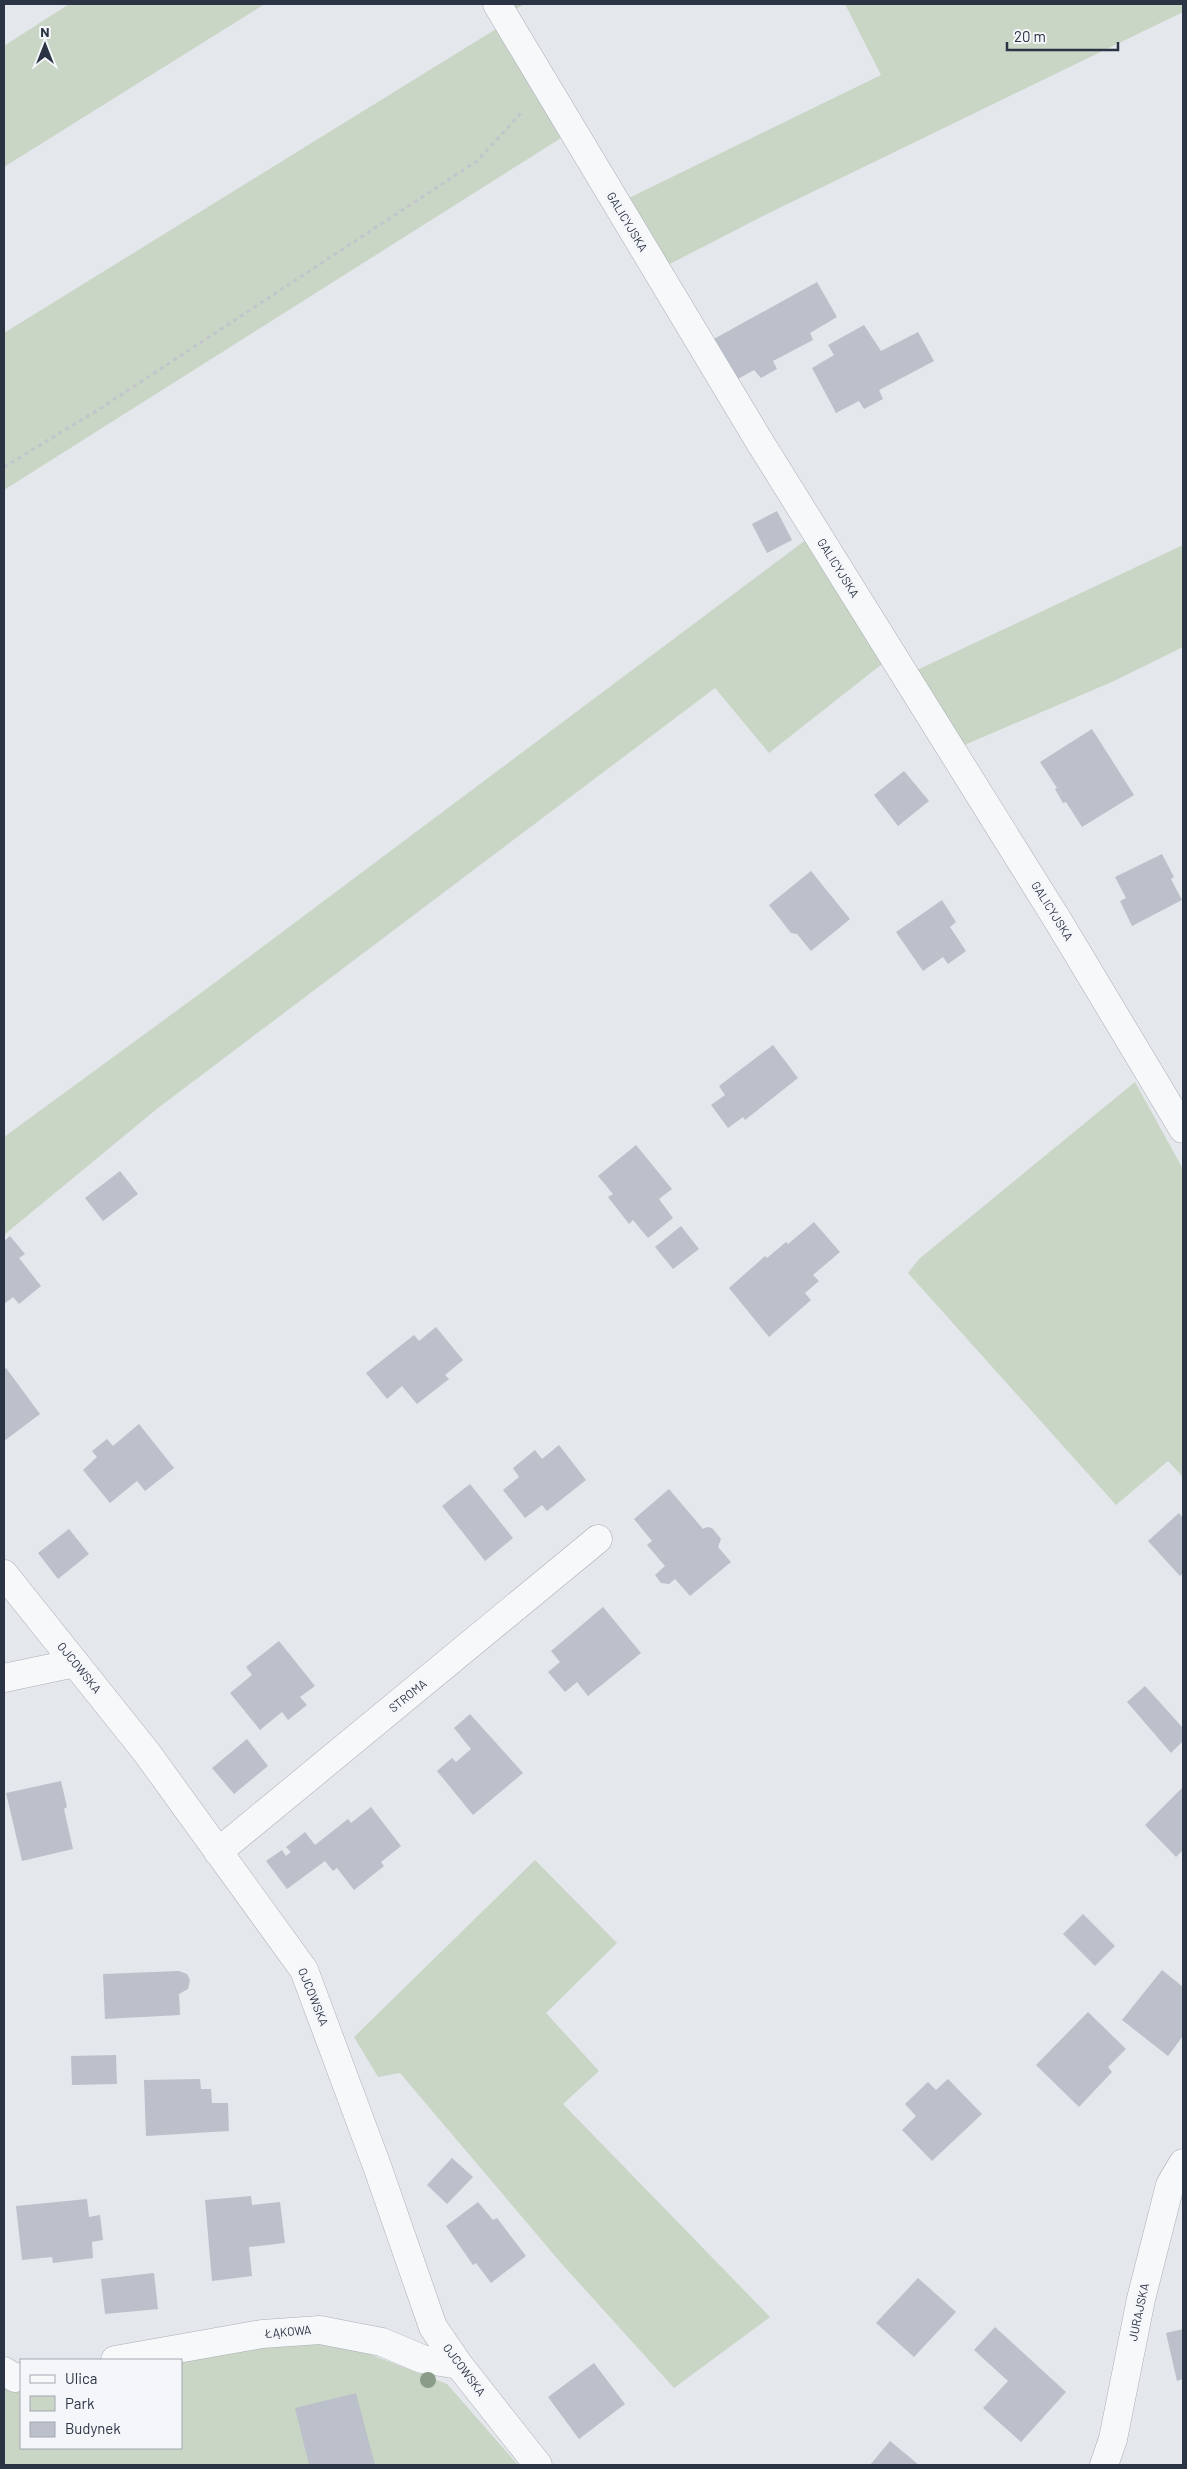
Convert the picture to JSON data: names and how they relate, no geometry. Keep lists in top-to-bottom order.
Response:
{
  "streets": {
    "street": [
      "GALICYJSKA",
      "OJCOWSKA",
      "STROMA",
      "JURAJSKA",
      "ŁĄKOWA"
    ]
  },
  "crossings": [
    ["OJCOWSKA", "STROMA"],
    ["OJCOWSKA", "ŁĄKOWA"]
  ],
  "legend": ["Ulica", "Park", "Budynek"],
  "scale_bar": "20 m",
  "north": "top"
}
